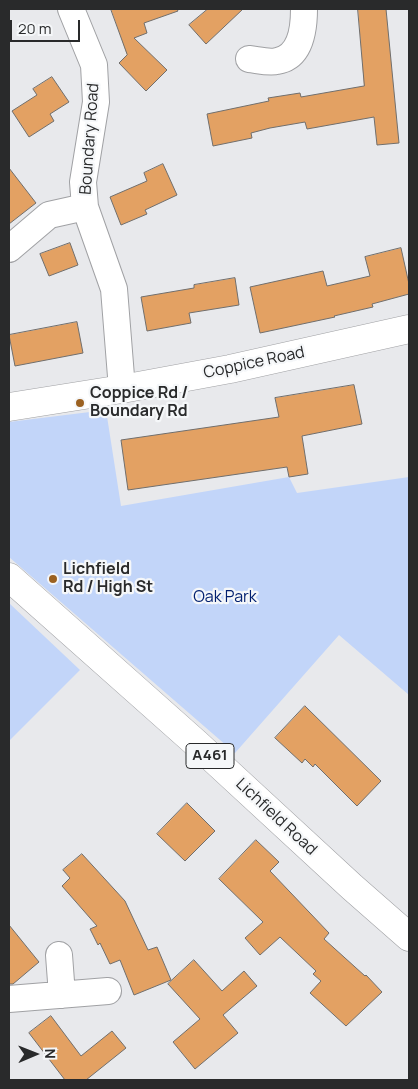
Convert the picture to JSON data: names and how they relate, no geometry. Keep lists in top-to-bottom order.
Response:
{
  "streets": {
    "main road": ["Coppice Road", "A461", "Lichfield Road"],
    "street": ["Boundary Road"]
  },
  "crossings": [
    ["Boundary Road", "Coppice Road"]
  ],
  "parks": ["Oak Park"],
  "places": ["Coppice Rd / Boundary Rd", "Lichfield Rd / High St"],
  "scale_bar": "20 m",
  "north": "right"
}
